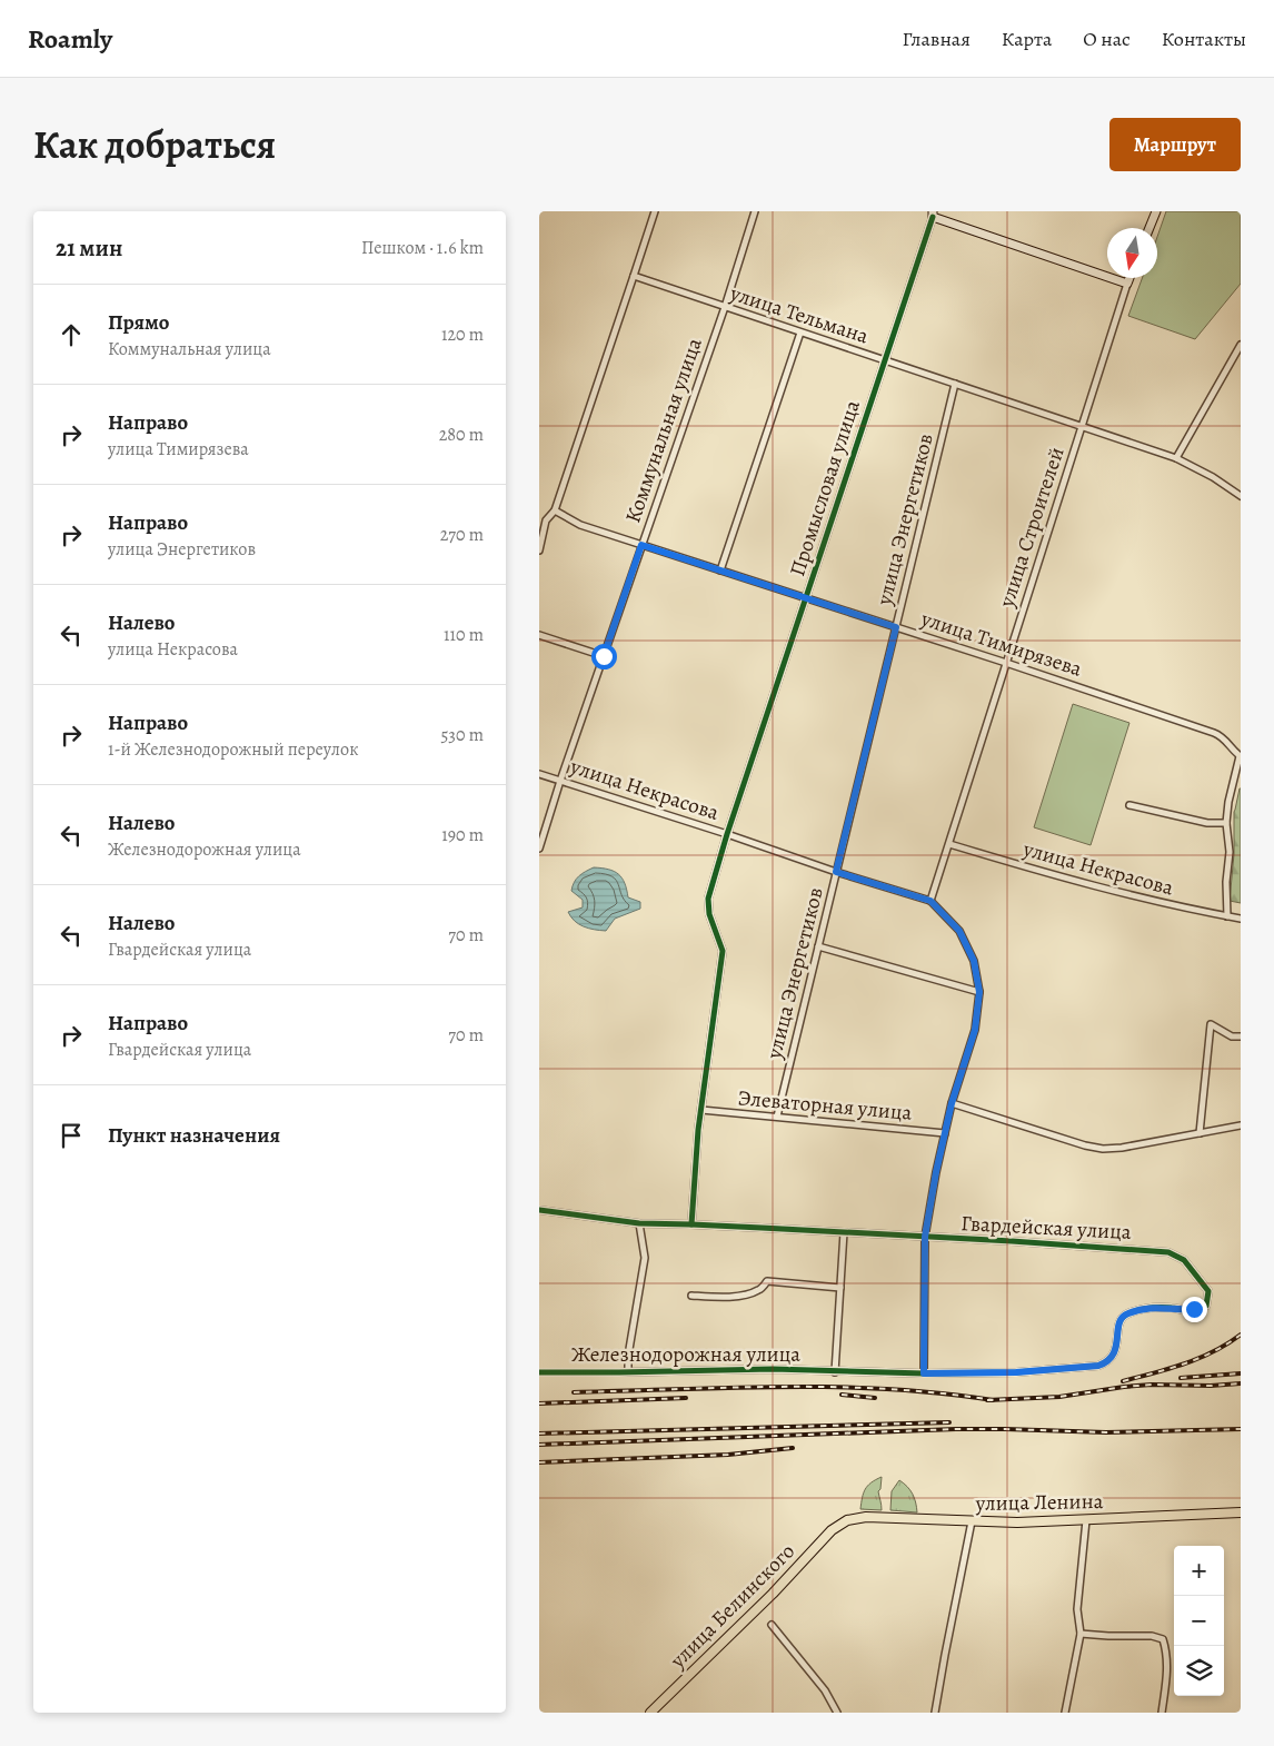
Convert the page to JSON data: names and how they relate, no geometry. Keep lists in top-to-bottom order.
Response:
{
  "streets": {
    "main road": ["улица Ленина", "улица Белинского"],
    "street": [
      "улица Тельмана",
      "Коммунальная улица",
      "Промысловая улица",
      "улица Энергетиков",
      "улица Строителей",
      "улица Тимирязева",
      "улица Некрасова",
      "Элеваторная улица",
      "Гвардейская улица",
      "Железнодорожная улица"
    ]
  },
  "crossings": [
    ["улица Тельмана", "Коммунальная улица"],
    ["улица Тельмана", "Промысловая улица"],
    ["улица Тельмана", "улица Энергетиков"],
    ["улица Тельмана", "улица Строителей"],
    ["Коммунальная улица", "улица Тимирязева"],
    ["Коммунальная улица", "улица Некрасова"],
    ["Промысловая улица", "улица Тимирязева"],
    ["Промысловая улица", "улица Некрасова"],
    ["Промысловая улица", "Элеваторная улица"],
    ["Промысловая улица", "Гвардейская улица"],
    ["улица Энергетиков", "улица Тимирязева"],
    ["улица Энергетиков", "улица Некрасова"],
    ["улица Энергетиков", "Элеваторная улица"],
    ["улица Строителей", "улица Тимирязева"],
    ["улица Строителей", "улица Некрасова"],
    ["Гвардейская улица", "Железнодорожная улица"],
    ["улица Ленина", "улица Белинского"]
  ],
  "north": "bottom",
  "page": {
    "header": "Roamly",
    "nav": [
      "Главная",
      "Карта",
      "О нас",
      "Контакты"
    ],
    "title": "Как добраться",
    "buttons": "Маршрут",
    "heading": ["21 мин", "Пешком · 1.6 km"],
    "list": [
      ["Прямо", "Коммунальная улица", "120 m"],
      ["Направо", "улица Тимирязева", "280 m"],
      ["Направо", "улица Энергетиков", "270 m"],
      ["Налево", "улица Некрасова", "110 m"],
      ["Направо", "1-й Железнодорожный переулок", "530 m"],
      ["Налево", "Железнодорожная улица", "190 m"],
      ["Налево", "Гвардейская улица", "70 m"],
      ["Направо", "Гвардейская улица", "70 m"],
      "Пункт назначения"
    ],
    "map_buttons": ["+", "−"]
  }
}
